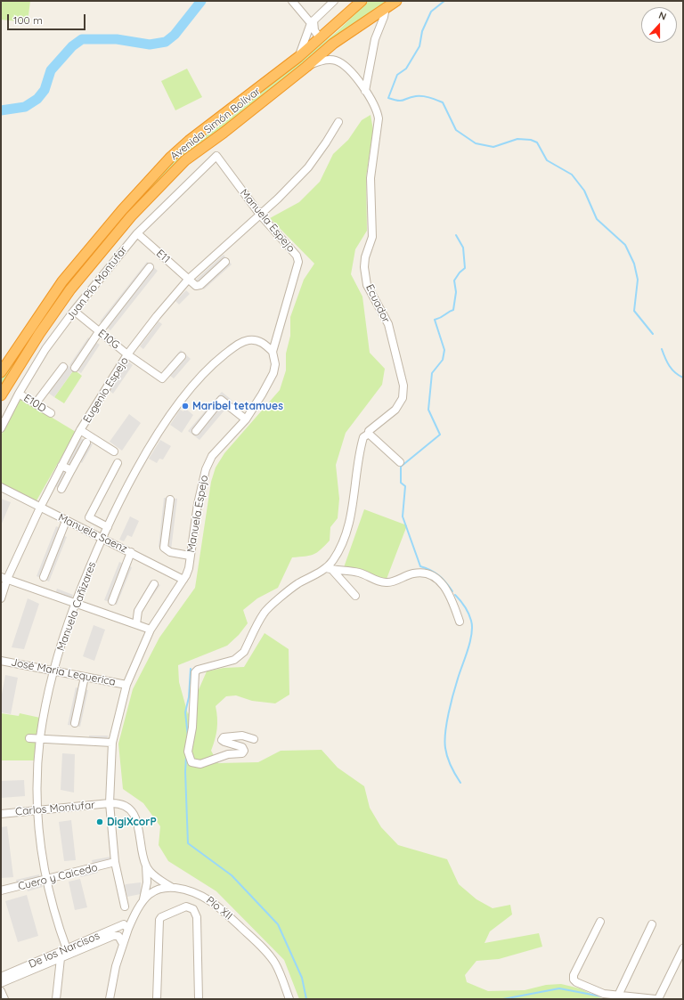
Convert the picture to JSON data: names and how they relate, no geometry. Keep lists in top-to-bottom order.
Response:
{
  "streets": {
    "highway": ["Avenida Simón Bolívar"],
    "street": [
      "Manuela Espejo",
      "E11",
      "Juan Pio Montufar",
      "Ecuador",
      "E10G",
      "Eugenio Espejo",
      "E10D",
      "Manuela Saenz",
      "Manuela Cañizares",
      "José Maria Lequerica",
      "Carlos Montufar",
      "Cuero y Caicedo",
      "Pío XII",
      "De los Narcisos"
    ]
  },
  "crossings": [
    ["Avenida Simón Bolívar", "Ecuador"],
    ["Manuela Espejo", "Juan Pio Montufar"],
    ["Manuela Espejo", "Eugenio Espejo"],
    ["Manuela Espejo", "Manuela Saenz"],
    ["Manuela Espejo", "Manuela Cañizares"],
    ["Manuela Espejo", "José Maria Lequerica"],
    ["Manuela Espejo", "Carlos Montufar"],
    ["Manuela Espejo", "Cuero y Caicedo"],
    ["E11", "Juan Pio Montufar"],
    ["E11", "Eugenio Espejo"],
    ["Juan Pio Montufar", "E10G"],
    ["Juan Pio Montufar", "E10D"],
    ["E10G", "Eugenio Espejo"],
    ["Eugenio Espejo", "Manuela Saenz"],
    ["Manuela Saenz", "Manuela Cañizares"],
    ["Manuela Cañizares", "José Maria Lequerica"],
    ["Manuela Cañizares", "Carlos Montufar"],
    ["Manuela Cañizares", "Cuero y Caicedo"],
    ["Manuela Cañizares", "De los Narcisos"],
    ["Carlos Montufar", "Pío XII"],
    ["Pío XII", "De los Narcisos"]
  ],
  "places": ["Maribel tetamues", "DigiXcorP"],
  "scale_bar": "100 m",
  "north": "top"
}
